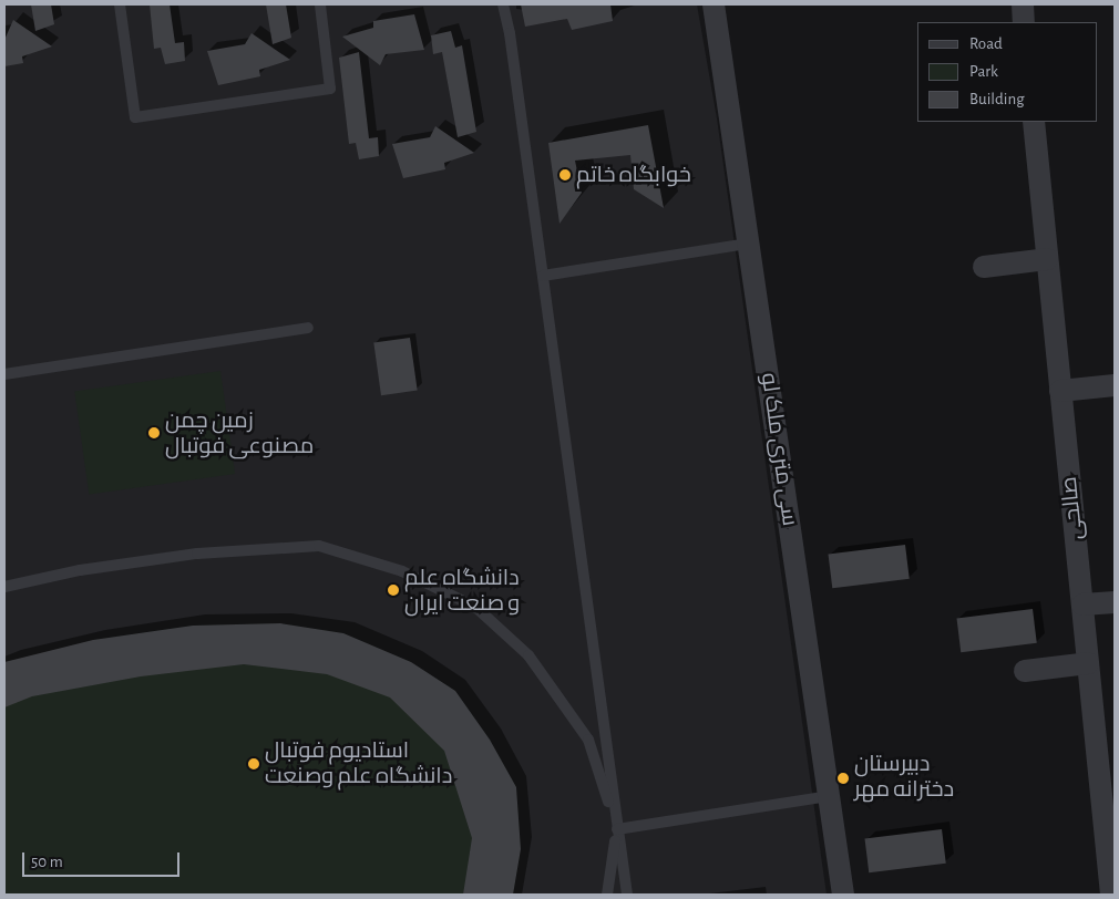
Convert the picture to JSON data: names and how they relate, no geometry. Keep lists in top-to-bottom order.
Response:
{
  "streets": {
    "street": ["سی متری ملک لو", "صالحی"]
  },
  "places": [
    "خوابگاه خاتم",
    "زمین چمن مصنوعی فوتبال",
    "دانشگاه علم و صنعت ایران",
    "استادیوم فوتبال دانشگاه علم وصنعت",
    "دبیرستان دخترانه مهر"
  ],
  "legend": ["Road", "Park", "Building"],
  "scale_bar": "50 m"
}
